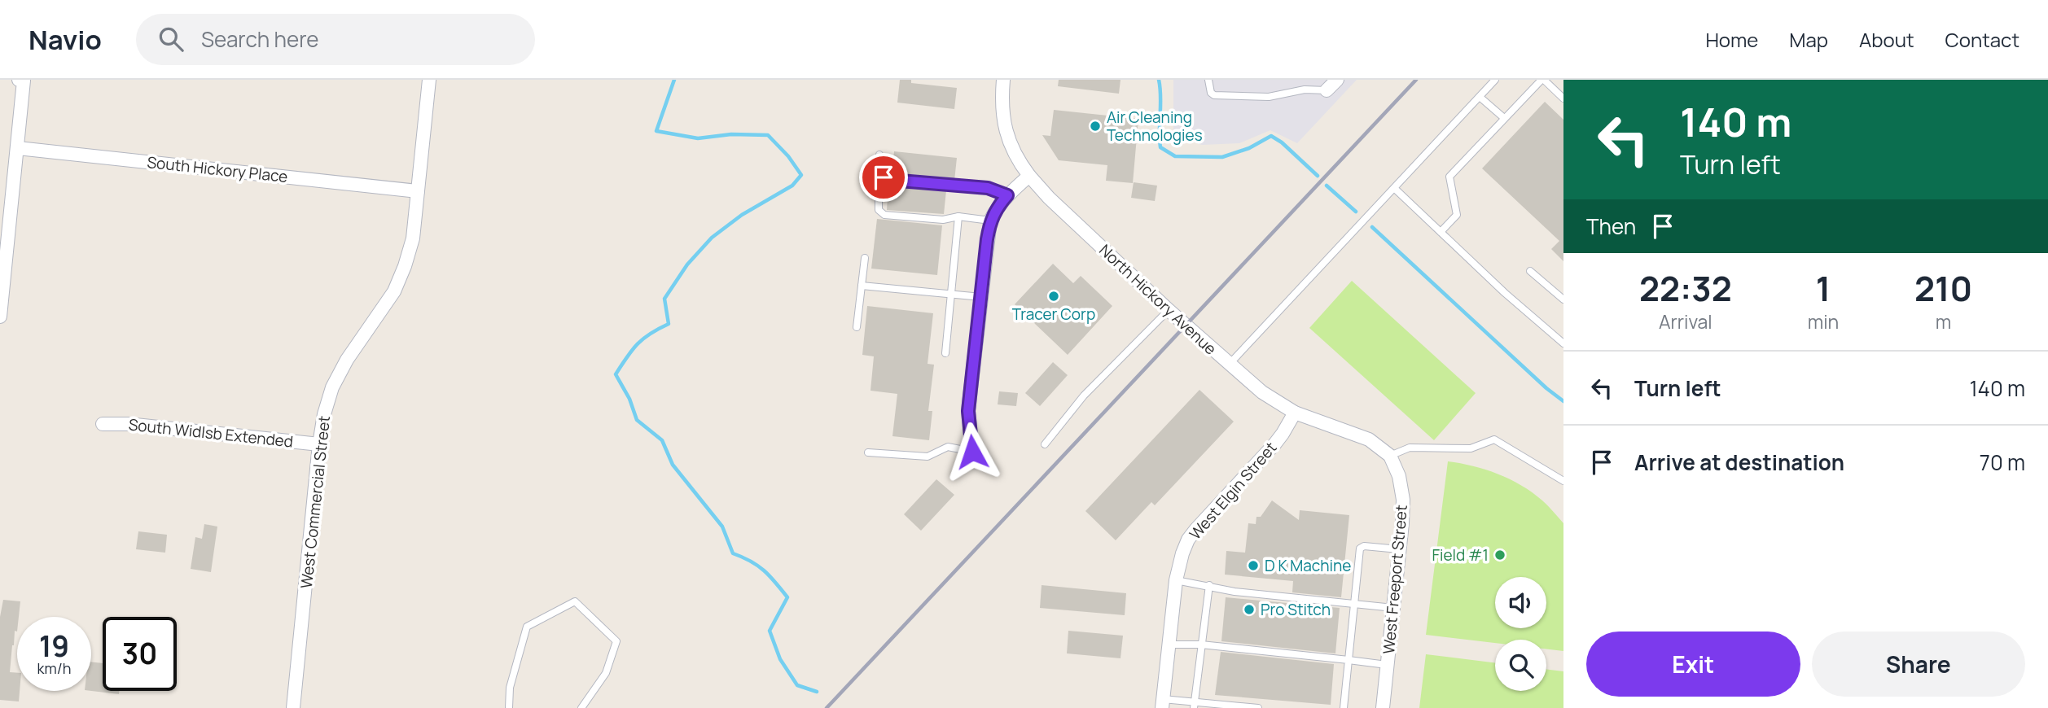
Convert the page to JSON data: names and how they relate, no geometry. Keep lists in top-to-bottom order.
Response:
{
  "streets": {
    "street": [
      "South Hickory Place",
      "North Hickory Avenue",
      "South Widlsb Extended",
      "West Elgin Street",
      "West Commercial Street",
      "West Freeport Street"
    ]
  },
  "crossings": [
    ["South Hickory Place", "West Commercial Street"],
    ["North Hickory Avenue", "West Elgin Street"],
    ["South Widlsb Extended", "West Commercial Street"]
  ],
  "places": [
    "Air Cleaning Technologies",
    "Tracer Corp",
    "Field #1",
    "D K Machine",
    "Pro Stitch"
  ],
  "page": {
    "header": "Navio",
    "search": "Search here",
    "nav": [
      "Home",
      "Map",
      "About",
      "Contact"
    ],
    "turn": ["140 m", "Turn left"],
    "then": "Then",
    "eta": [
      "22:32",
      "Arrival",
      "1",
      "min",
      "210",
      "m"
    ],
    "list": [
      {
        "name": "Turn left",
        "value": "140 m"
      },
      {
        "name": "Arrive at destination",
        "value": "70 m"
      }
    ],
    "speed": "19 km/h",
    "limit": "30",
    "buttons": ["Exit", "Share"]
  }
}
